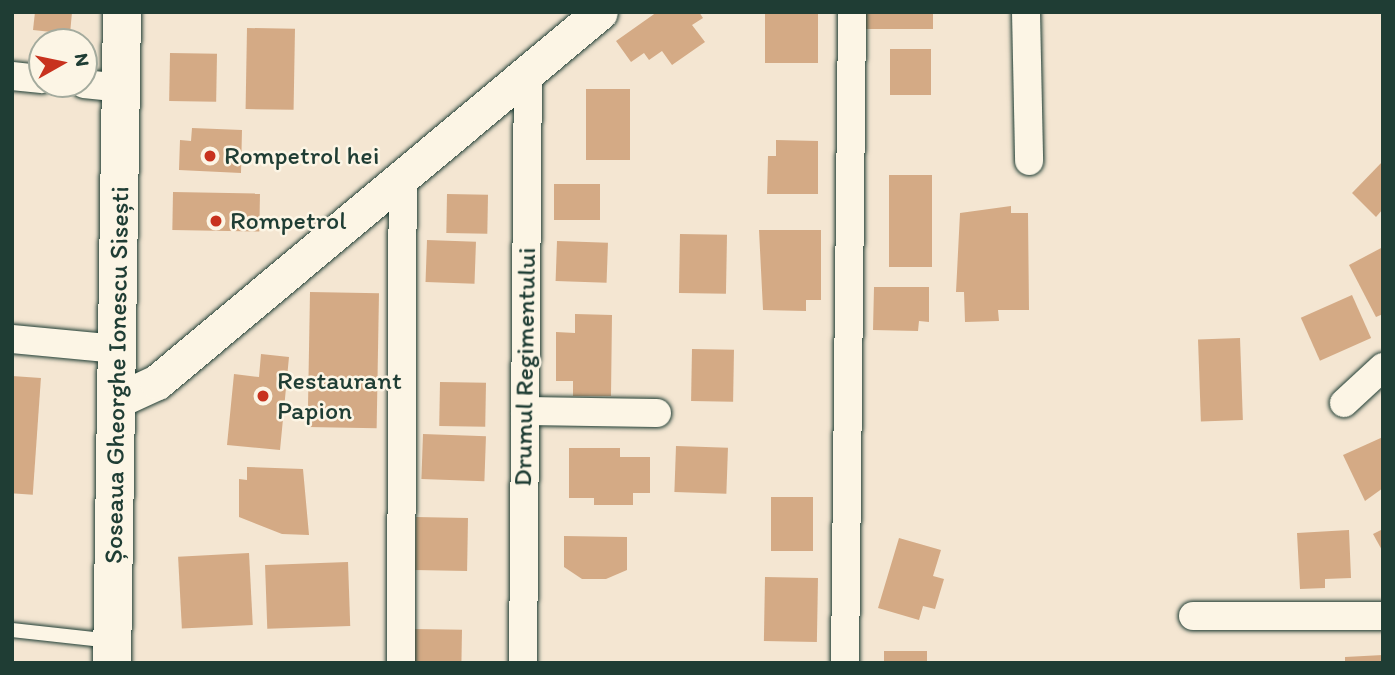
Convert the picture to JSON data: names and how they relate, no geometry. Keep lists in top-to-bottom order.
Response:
{
  "streets": {
    "main road": ["Șoseaua Gheorghe Ionescu Sisești"],
    "street": ["Drumul Regimentului"]
  },
  "places": ["Rompetrol hei", "Rompetrol", "Restaurant Papion"],
  "north": "right"
}
